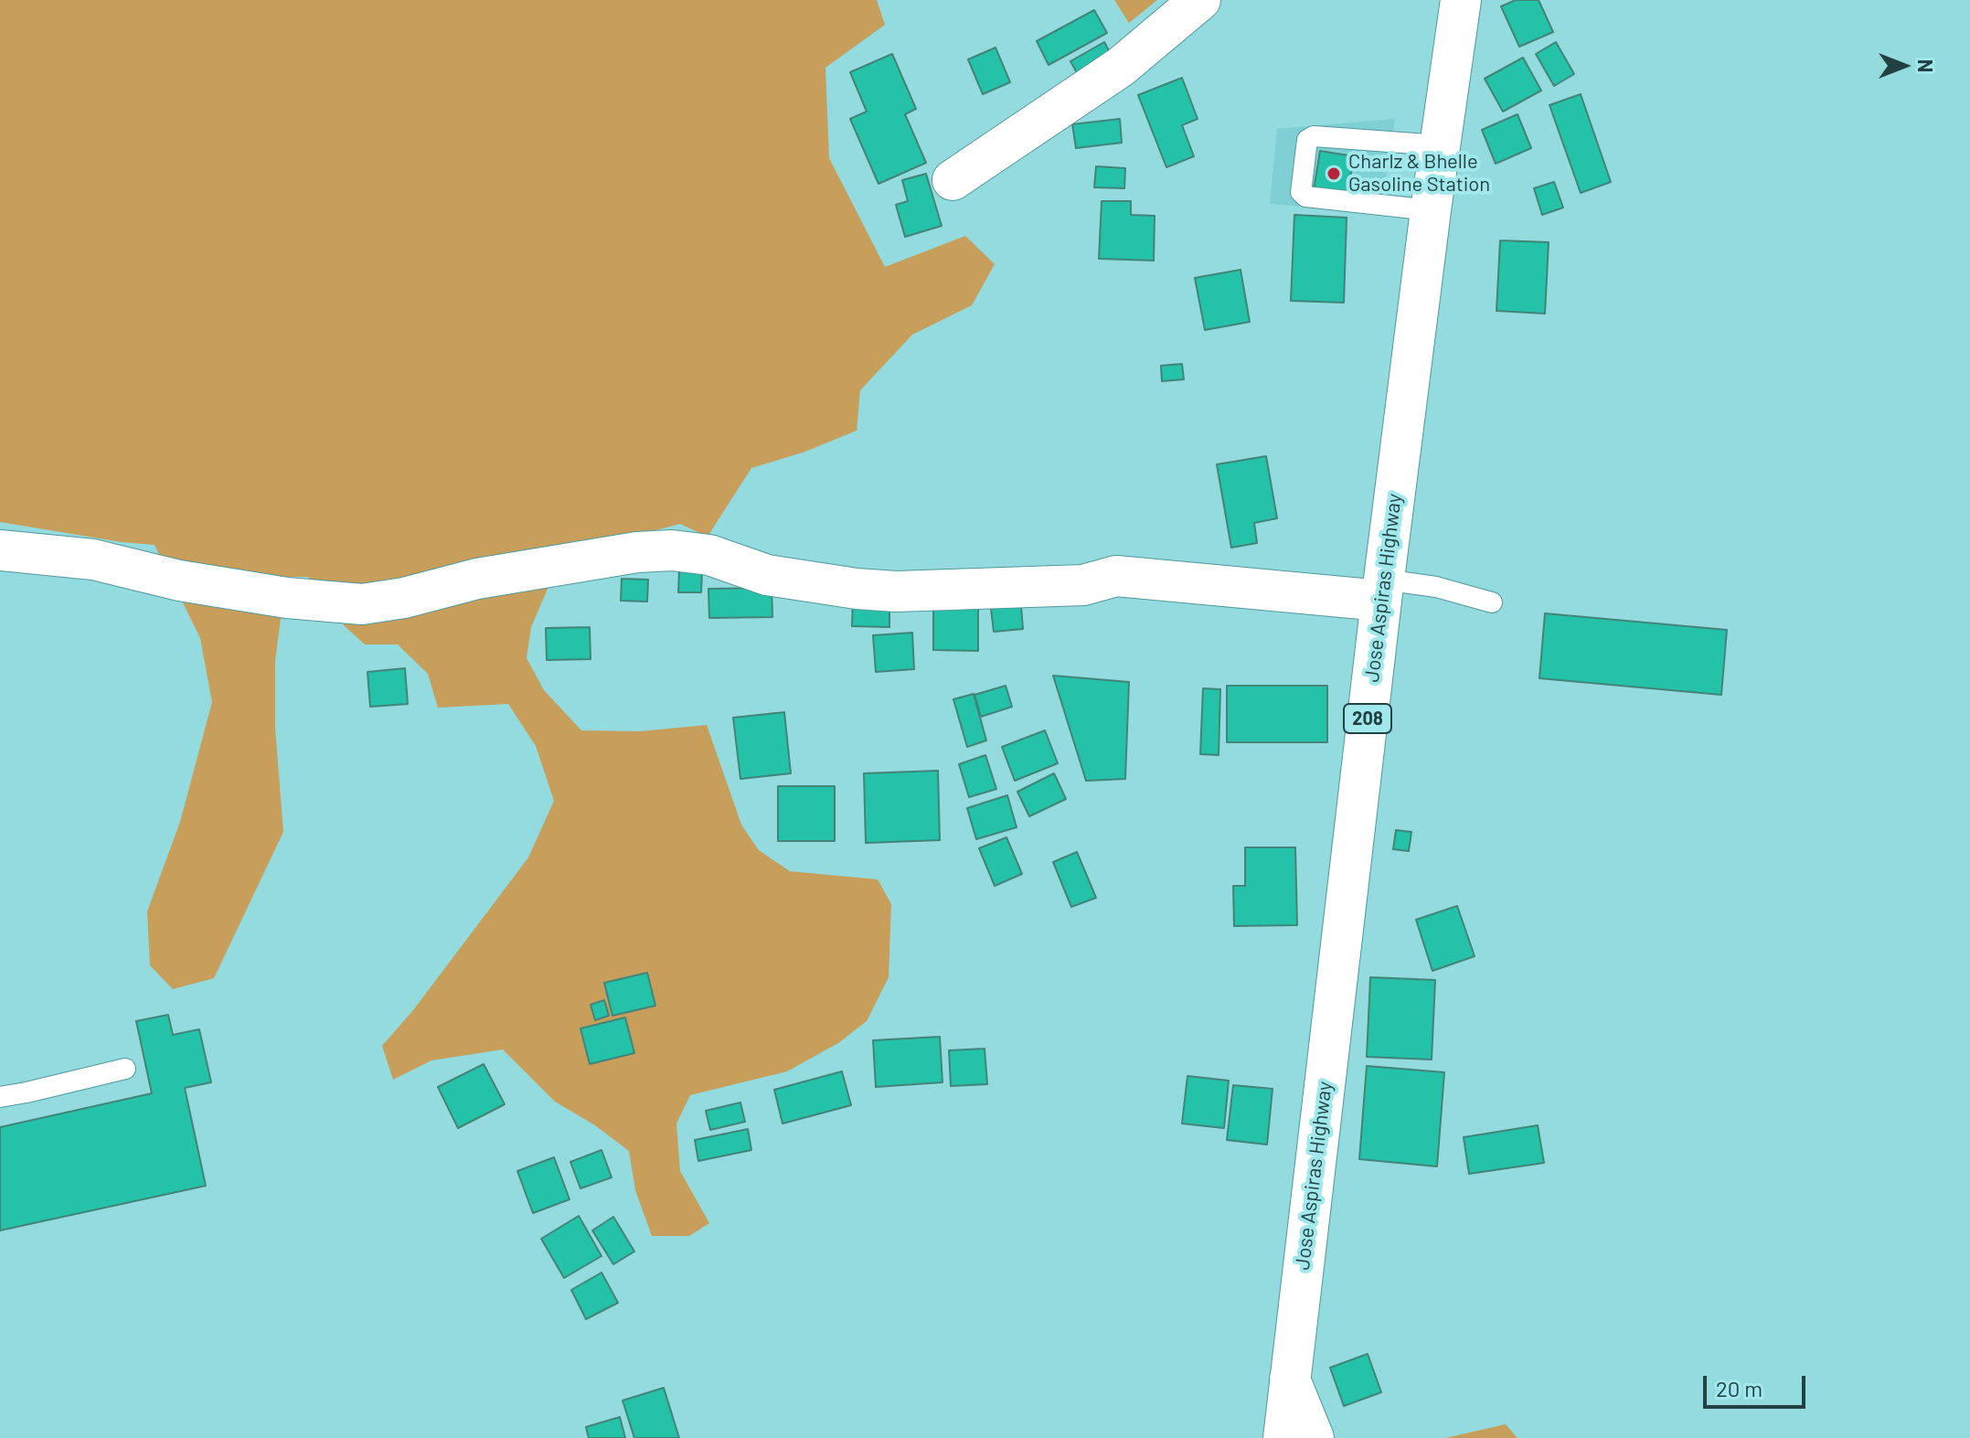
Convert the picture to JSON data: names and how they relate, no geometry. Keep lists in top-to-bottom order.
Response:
{
  "streets": {
    "street": ["Jose Aspiras Highway", "208"]
  },
  "places": ["Charlz & Bhelle Gasoline Station"],
  "scale_bar": "20 m",
  "north": "right"
}
